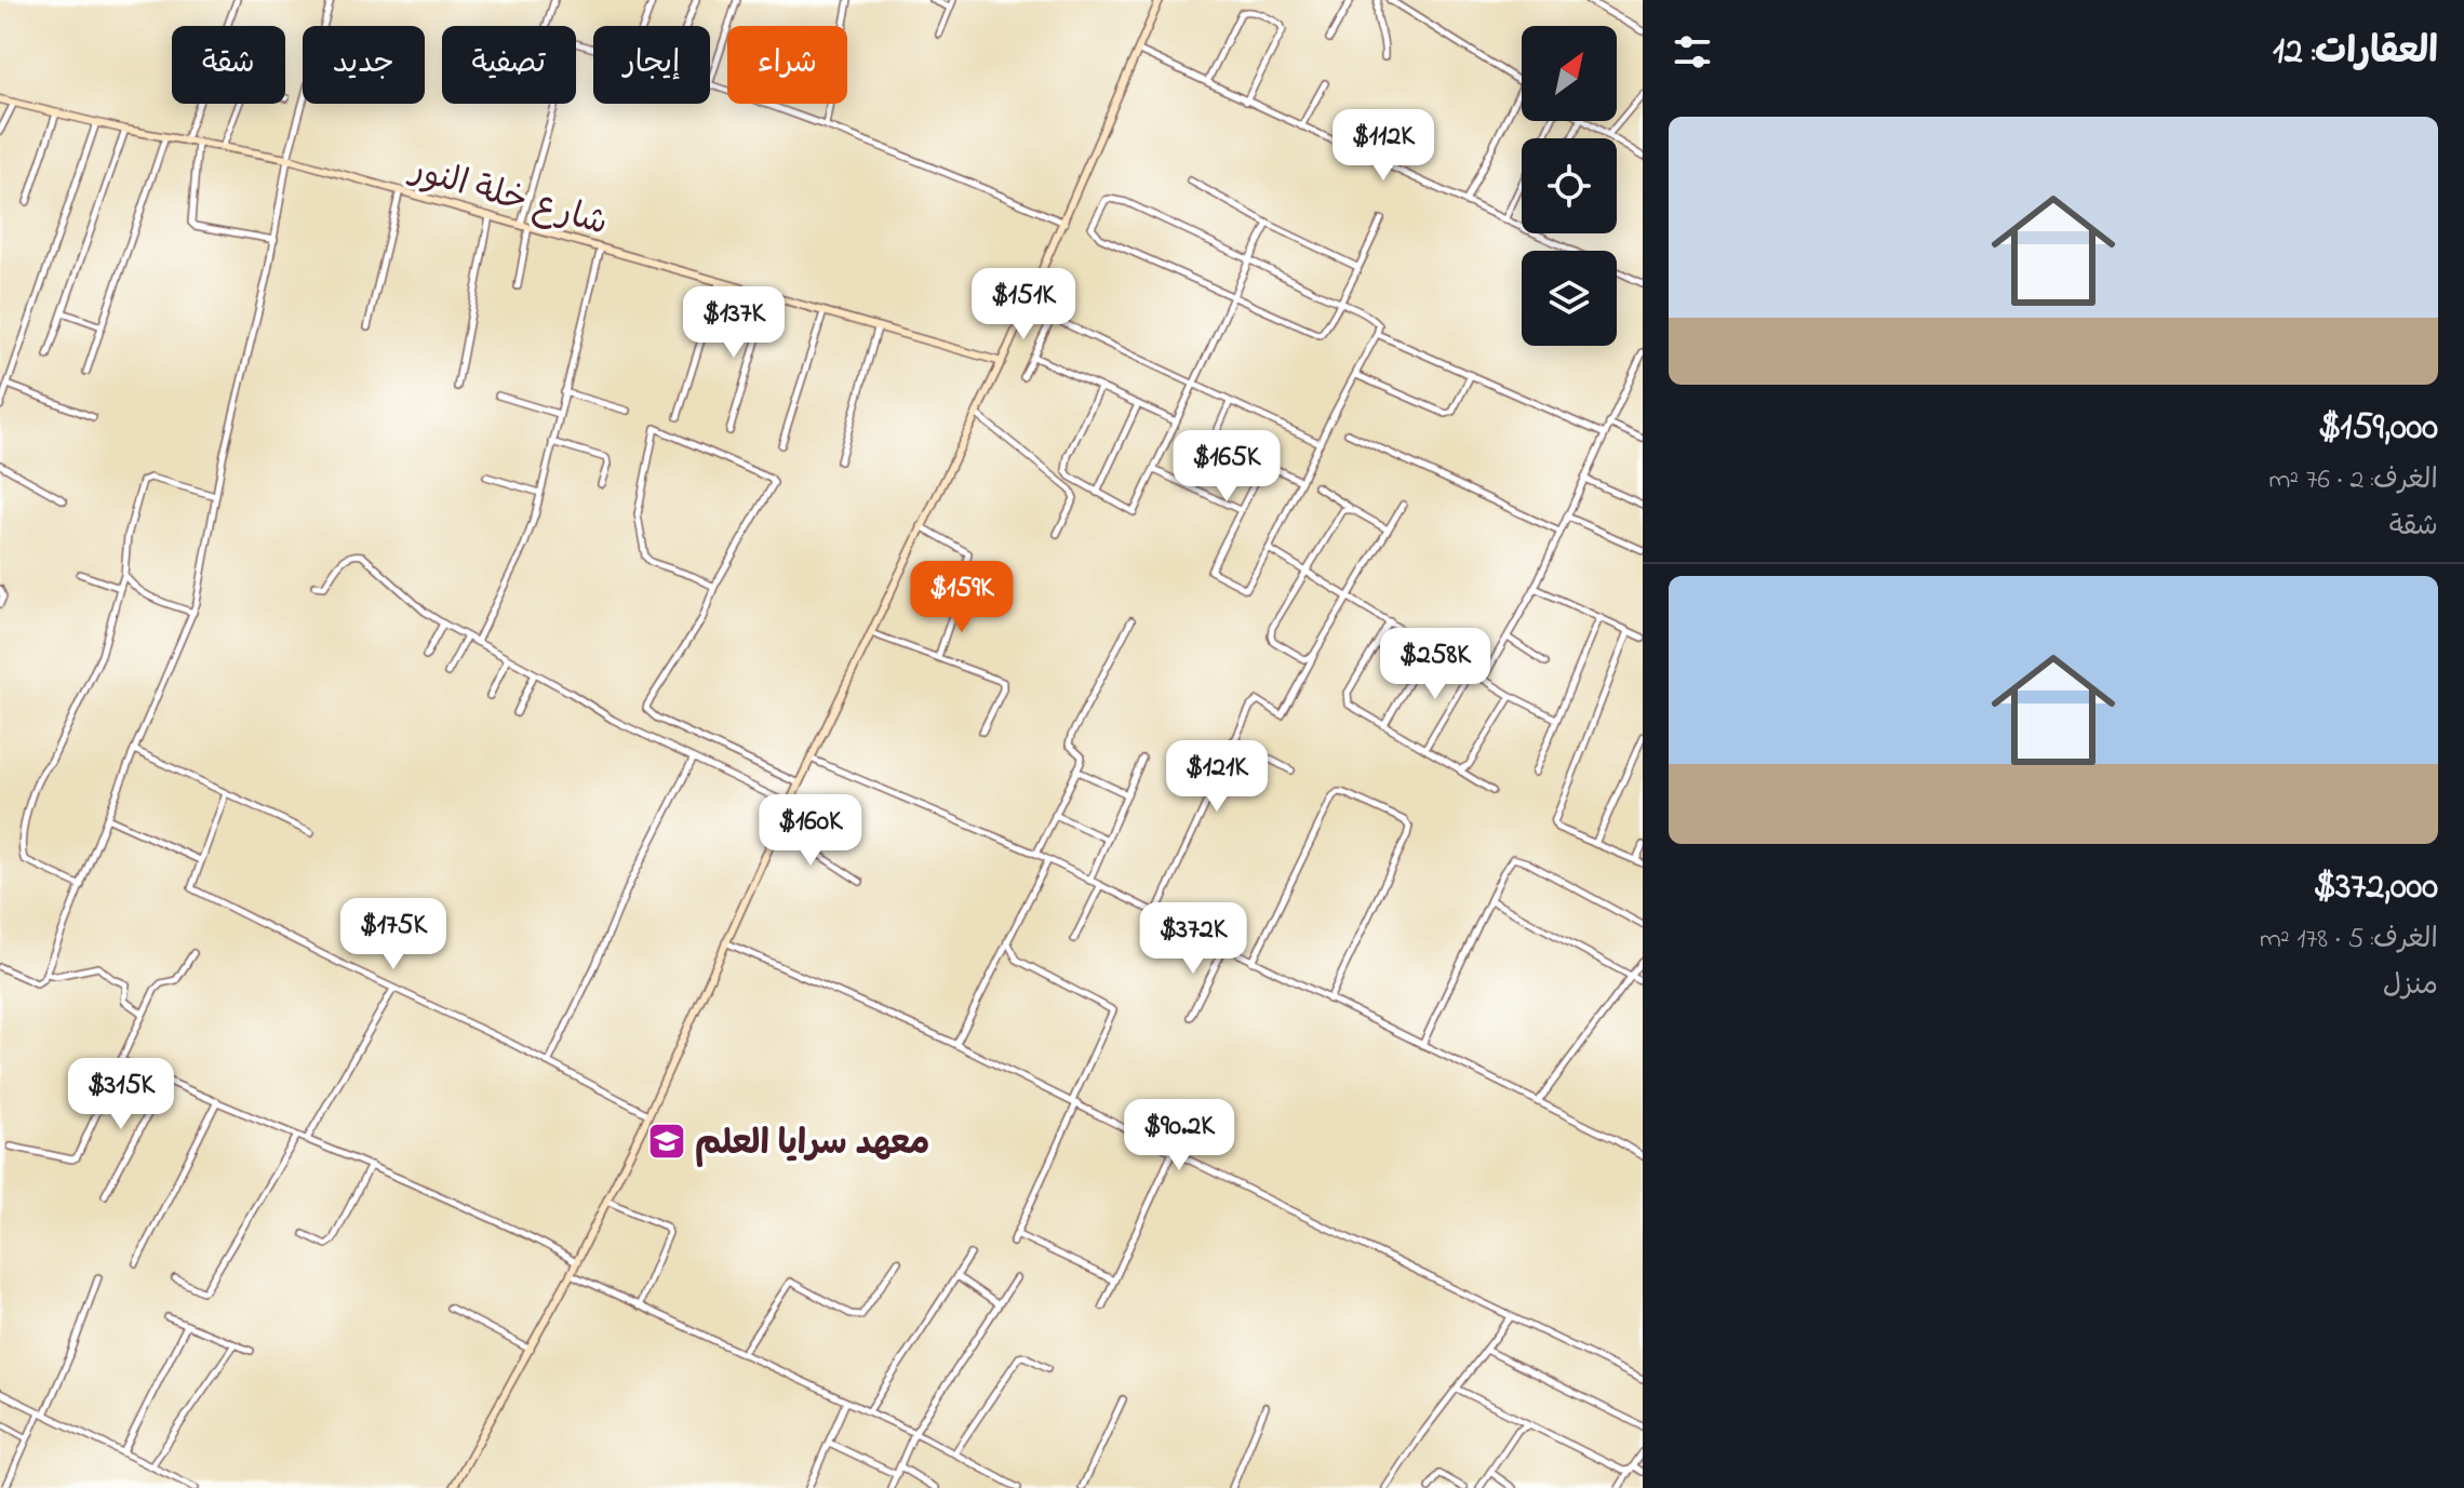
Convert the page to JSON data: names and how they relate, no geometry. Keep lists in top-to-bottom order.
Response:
{
  "streets": {
    "main road": ["شارع خلة النور"]
  },
  "places": {
    "school or university": ["معهد سرايا العلم"]
  },
  "north": "top right",
  "page": {
    "heading": "العقارات: 12",
    "chip": [
      "شراء",
      "إيجار",
      "تصفية",
      "جديد",
      "شقة"
    ],
    "list": [
      {
        "name": "$159,000",
        "note": "الغرف: 2 · 76 m² · شقة"
      },
      {
        "name": "$372,000",
        "note": "الغرف: 5 · 178 m² · منزل"
      }
    ],
    "price": [
      "$112K",
      "$151K",
      "$137K",
      "$165K",
      "$159K",
      "$258K",
      "$121K",
      "$160K",
      "$175K",
      "$372K",
      "$315K",
      "$90.2K"
    ]
  }
}
